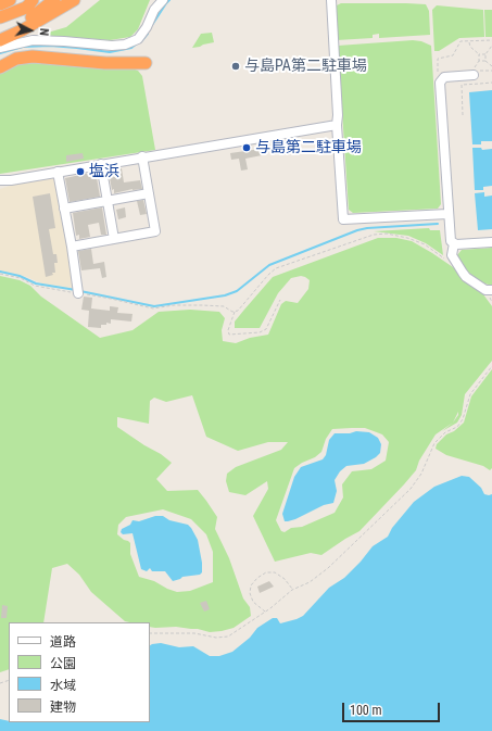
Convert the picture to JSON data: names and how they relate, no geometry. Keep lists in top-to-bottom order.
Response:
{
  "places": ["与島PA第二駐車場", "与島第二駐車場", "塩浜"],
  "legend": [
    "道路",
    "公園",
    "水域",
    "建物"
  ],
  "scale_bar": "100 m",
  "north": "right"
}
